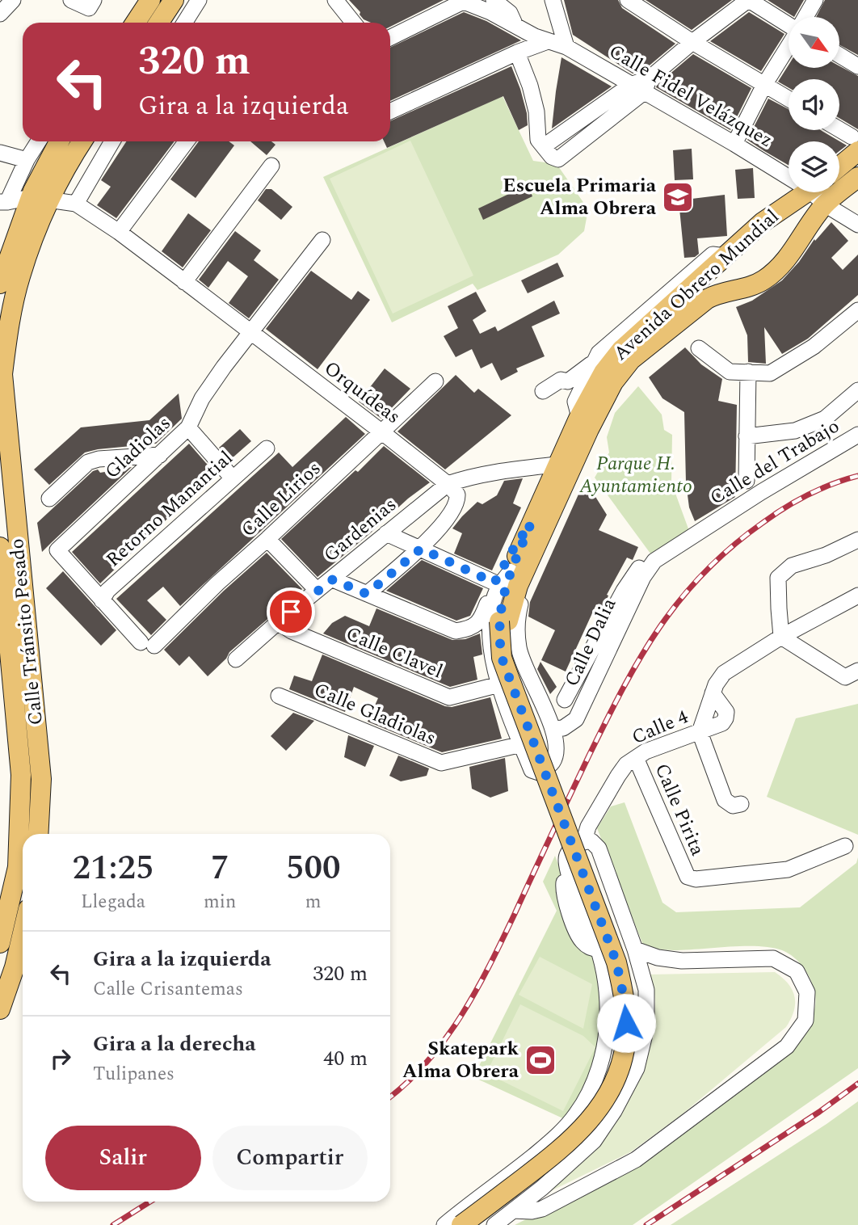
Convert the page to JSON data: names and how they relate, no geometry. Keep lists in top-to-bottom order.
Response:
{
  "streets": {
    "main road": ["Avenida Obrero Mundial", "Calle Tránsito Pesado"],
    "street": [
      "Calle Fidel Velázquez",
      "Orquídeas",
      "Gladiolas",
      "Calle del Trabajo",
      "Calle Lirios",
      "Retorno Manantial",
      "Gardenias",
      "Calle Dalia",
      "Calle Clavel",
      "Calle Gladiolas",
      "Calle 4",
      "Calle Pirita"
    ]
  },
  "crossings": [
    ["Calle Fidel Velázquez", "Avenida Obrero Mundial"],
    ["Orquídeas", "Gladiolas"],
    ["Orquídeas", "Calle Lirios"],
    ["Orquídeas", "Gardenias"],
    ["Gladiolas", "Calle Lirios"],
    ["Gladiolas", "Retorno Manantial"],
    ["Calle del Trabajo", "Calle Dalia"],
    ["Calle Lirios", "Retorno Manantial"],
    ["Gardenias", "Calle Clavel"],
    ["Calle 4", "Calle Pirita"]
  ],
  "parks": ["Parque H. Ayuntamiento"],
  "places": {
    "school or university": ["Escuela Primaria Alma Obrera"],
    "sports": ["Skatepark Alma Obrera"]
  },
  "north": "bottom right",
  "page": {
    "turn": ["320 m", "Gira a la izquierda"],
    "eta": [
      "21:25",
      "Llegada",
      "7",
      "min",
      "500",
      "m"
    ],
    "list": [
      {
        "name": "Gira a la izquierda",
        "note": "Calle Crisantemas",
        "value": "320 m"
      },
      {
        "name": "Gira a la derecha",
        "note": "Tulipanes",
        "value": "40 m"
      }
    ],
    "buttons": ["Salir", "Compartir"]
  }
}
